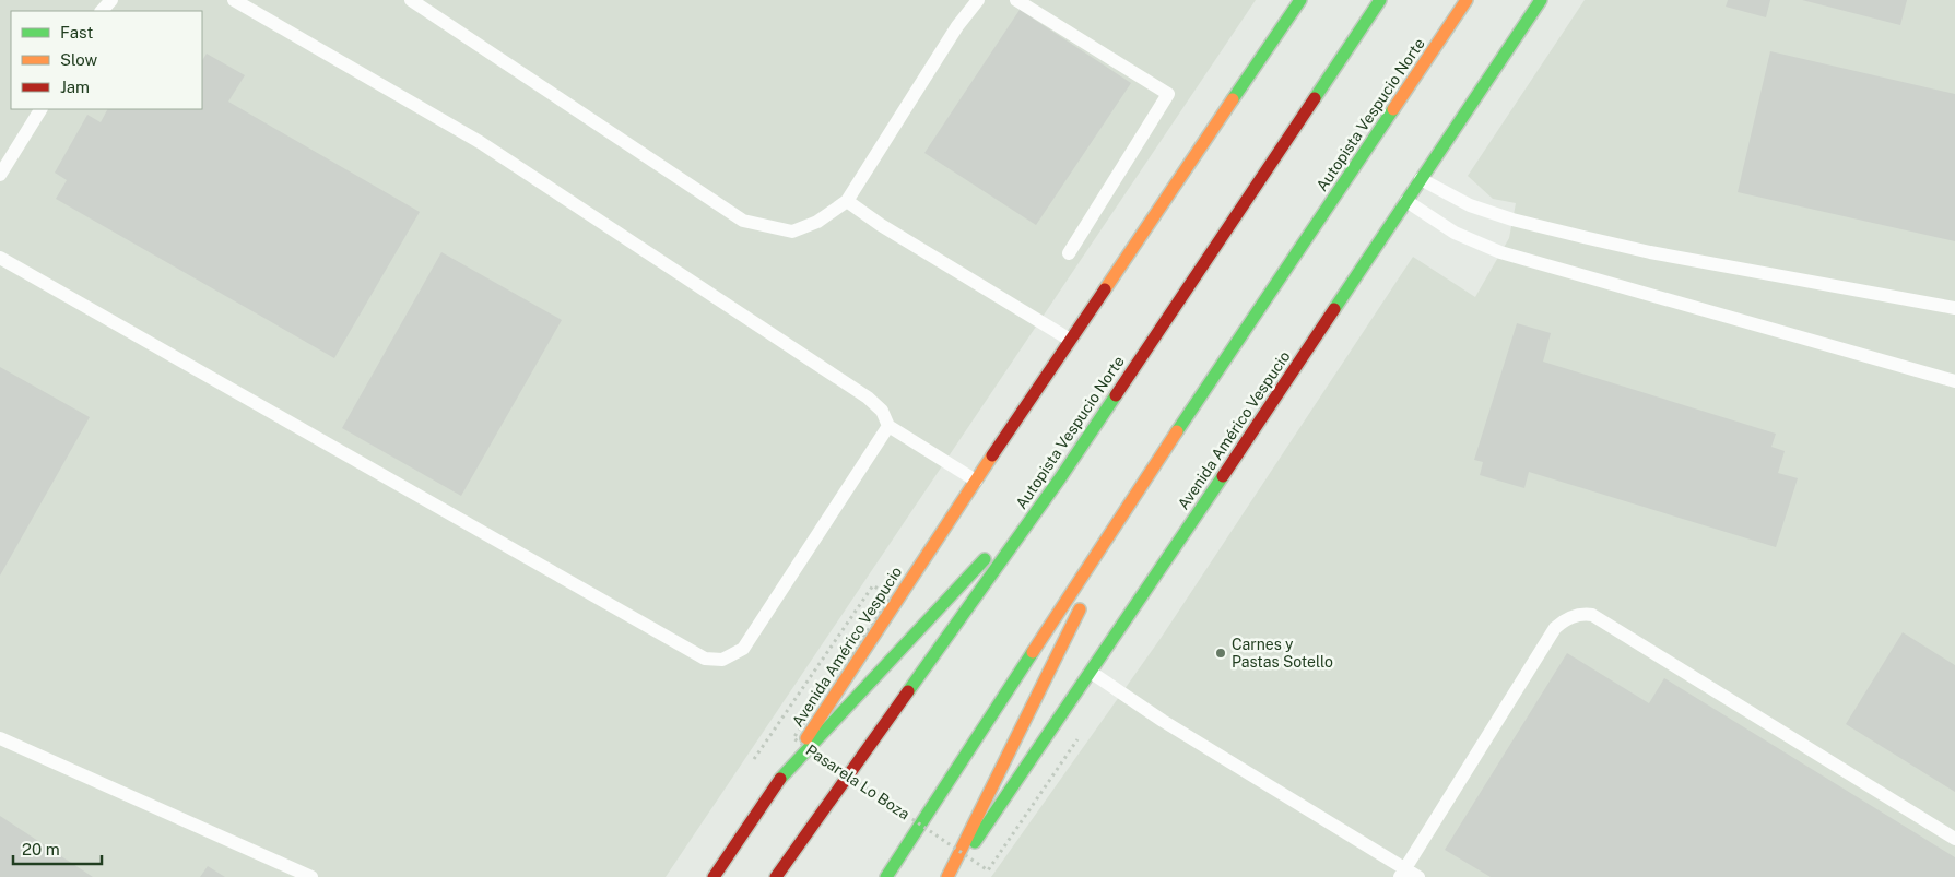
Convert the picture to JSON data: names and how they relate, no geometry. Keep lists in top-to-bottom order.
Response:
{
  "streets": {
    "main road": ["Autopista Vespucio Norte", "Avenida Américo Vespucio"],
    "path": ["Pasarela Lo Boza"]
  },
  "places": ["Carnes y Pastas Sotello"],
  "legend": ["Fast", "Slow", "Jam"],
  "scale_bar": "20 m"
}
